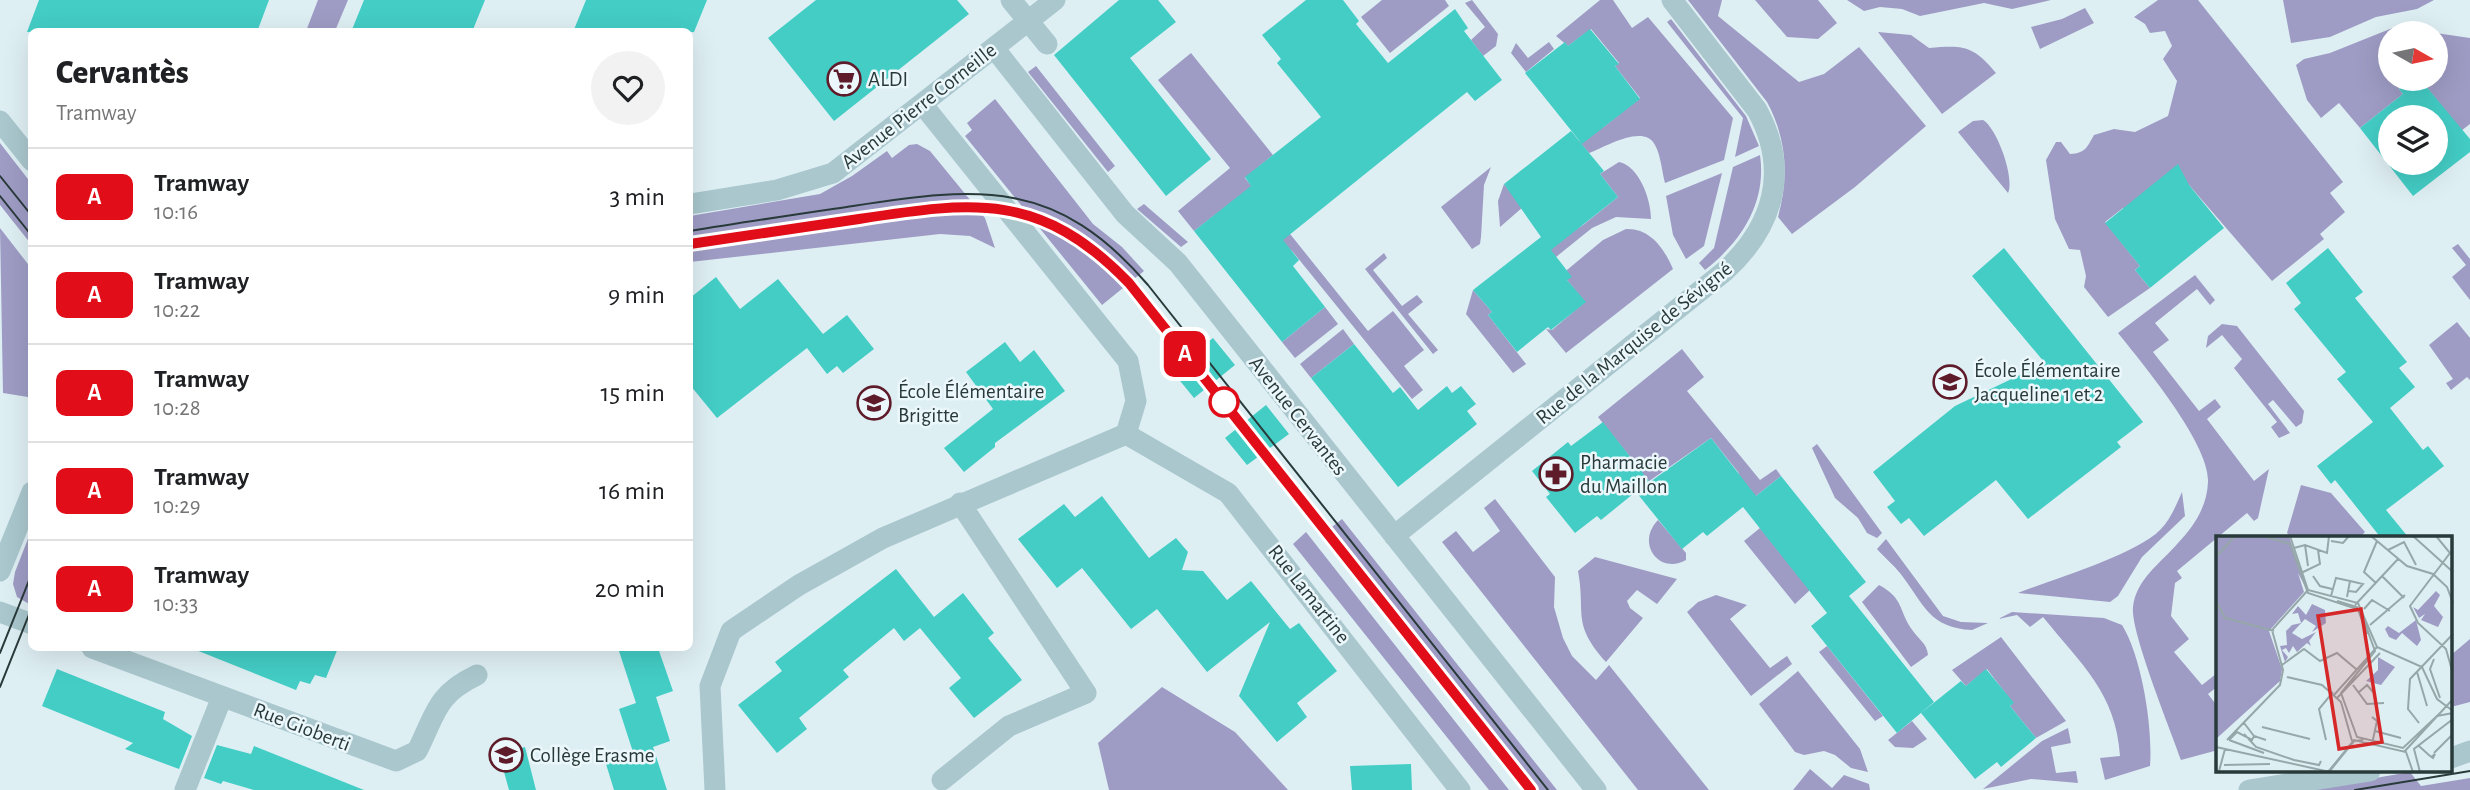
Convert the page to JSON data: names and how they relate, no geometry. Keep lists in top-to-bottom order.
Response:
{
  "streets": {
    "street": [
      "Avenue Pierre Corneille",
      "Rue de la Marquise de Sévigné",
      "Avenue Cervantes",
      "Rue Lamartine",
      "Rue Gioberti"
    ]
  },
  "crossings": [
    ["Avenue Pierre Corneille", "Avenue Cervantes"],
    ["Rue de la Marquise de Sévigné", "Avenue Cervantes"]
  ],
  "places": {
    "supermarket": ["ALDI"],
    "school or university": ["École Élémentaire Jacqueline 1 et 2", "École Élémentaire Brigitte", "Collège Erasme"],
    "pharmacy": ["Pharmacie du Maillon"]
  },
  "lines": ["tram line A"],
  "north": "right",
  "page": {
    "on_map": "A",
    "heading": ["Cervantès", "Tramway"],
    "list": [
      {
        "mark": "A",
        "name": "Tramway",
        "note": "10:16",
        "value": "3 min"
      },
      {
        "mark": "A",
        "name": "Tramway",
        "note": "10:22",
        "value": "9 min"
      },
      {
        "mark": "A",
        "name": "Tramway",
        "note": "10:28",
        "value": "15 min"
      },
      {
        "mark": "A",
        "name": "Tramway",
        "note": "10:29",
        "value": "16 min"
      },
      {
        "mark": "A",
        "name": "Tramway",
        "note": "10:33",
        "value": "20 min"
      }
    ]
  }
}
